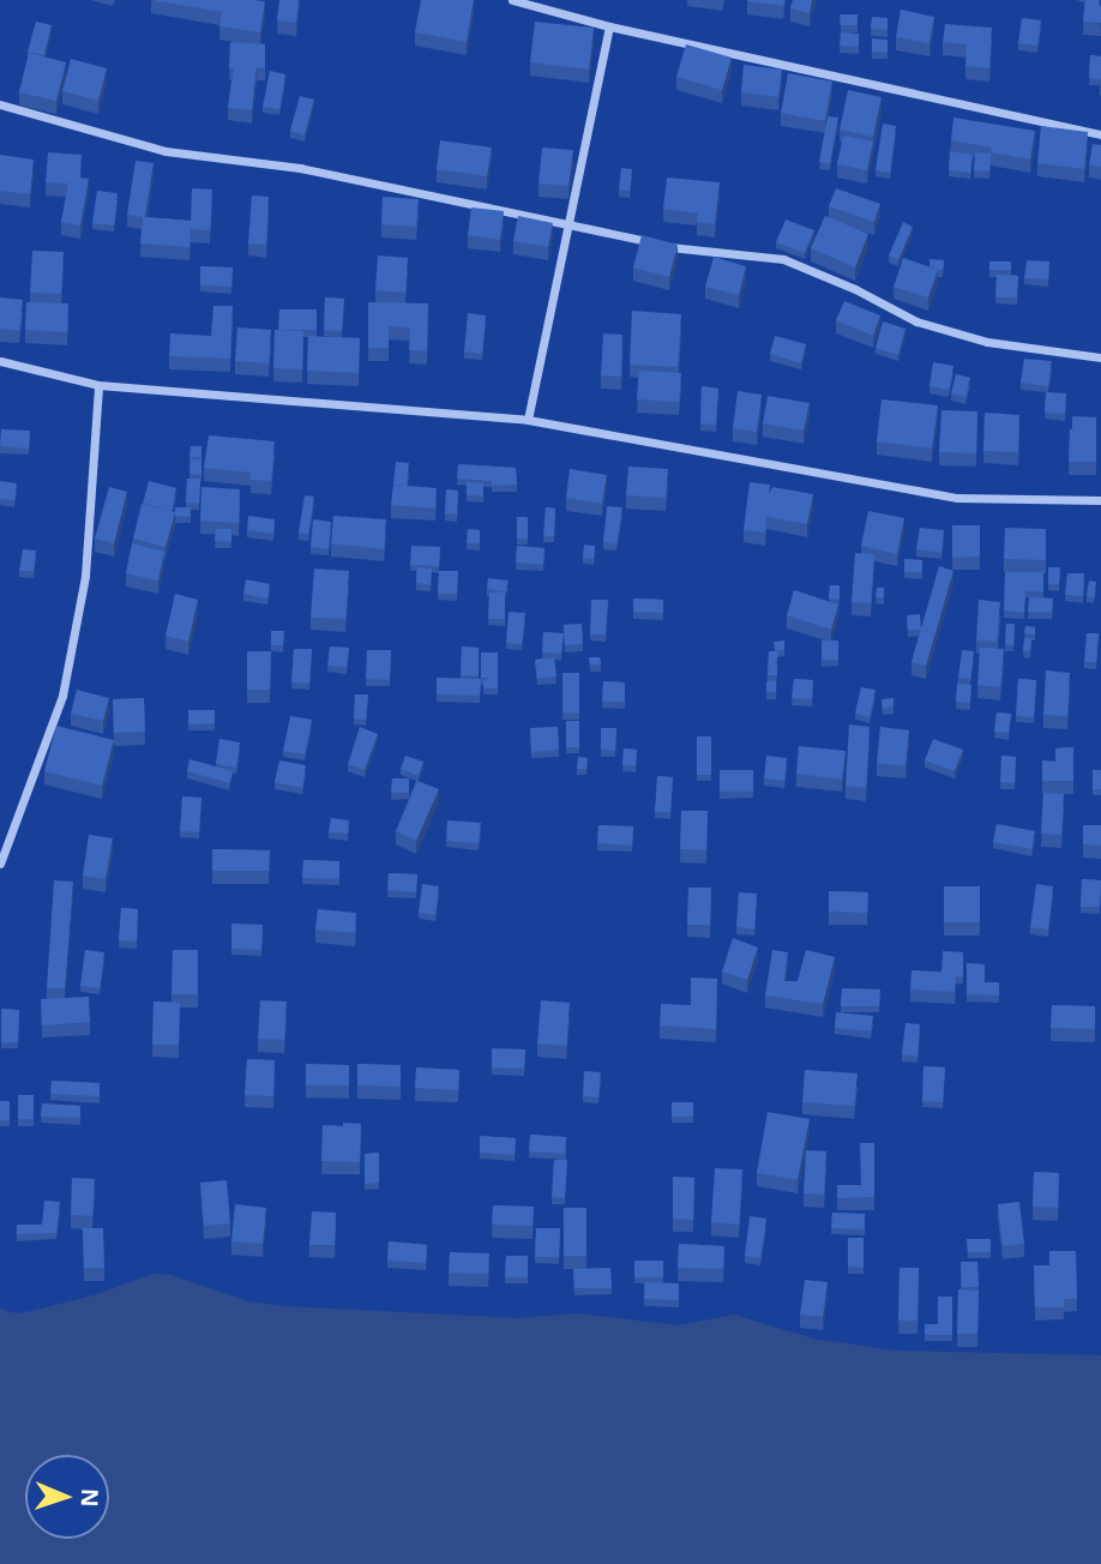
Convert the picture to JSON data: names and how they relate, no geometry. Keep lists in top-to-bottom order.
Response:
{
  "north": "right"
}
